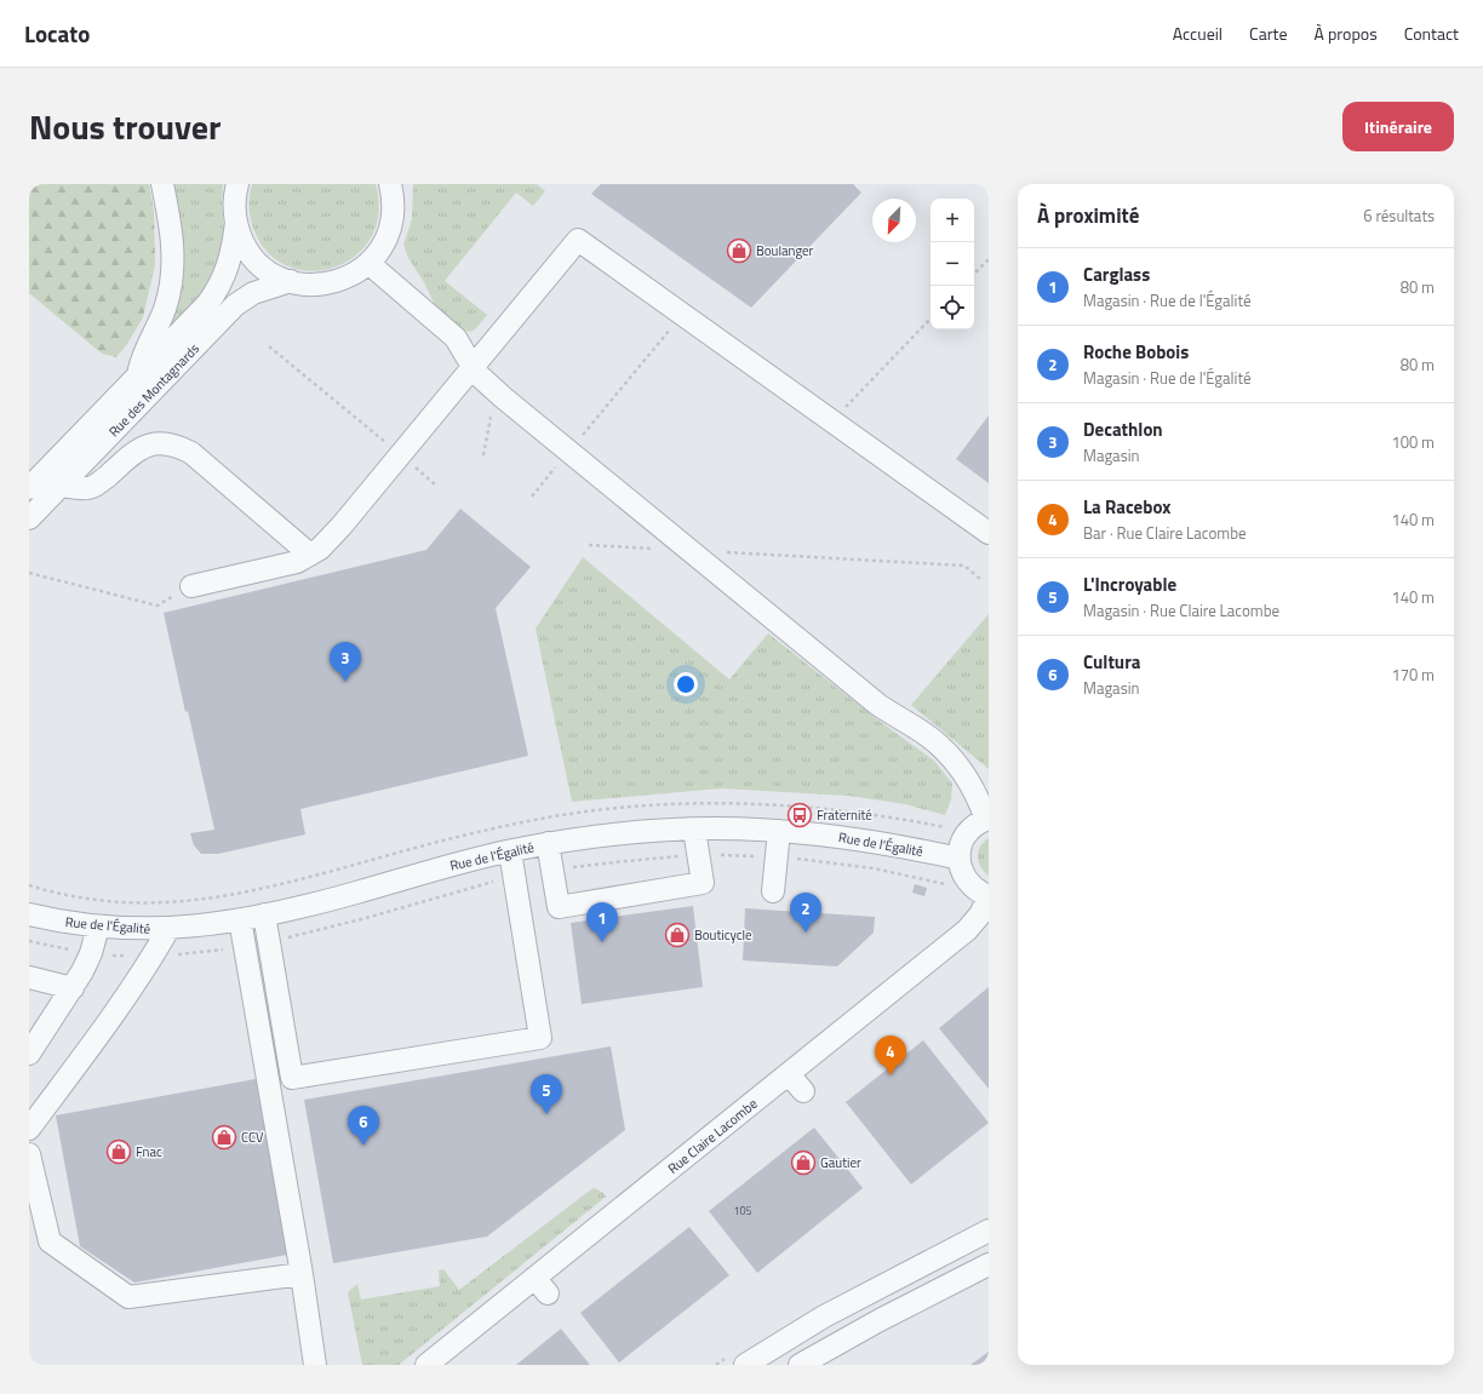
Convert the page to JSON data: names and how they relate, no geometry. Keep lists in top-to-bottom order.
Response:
{
  "streets": {
    "street": ["Rue des Montagnards", "Rue de l'Égalité", "Rue Claire Lacombe"]
  },
  "places": {
    "shop": [
      "Boulanger",
      "Bouticycle",
      "CCV",
      "Fnac",
      "Gautier"
    ],
    "bus stop": ["Fraternité"]
  },
  "house_numbers": ["105"],
  "north": "bottom left",
  "page": {
    "header": "Locato",
    "nav": [
      "Accueil",
      "Carte",
      "À propos",
      "Contact"
    ],
    "title": "Nous trouver",
    "buttons": "Itinéraire",
    "heading": ["À proximité", "6 résultats"],
    "map_buttons": ["+", "−"],
    "list": [
      {
        "mark": "1",
        "name": "Carglass",
        "note": "Magasin · Rue de l'Égalité",
        "value": "80 m"
      },
      {
        "mark": "2",
        "name": "Roche Bobois",
        "note": "Magasin · Rue de l'Égalité",
        "value": "80 m"
      },
      {
        "mark": "3",
        "name": "Decathlon",
        "note": "Magasin",
        "value": "100 m"
      },
      {
        "mark": "4",
        "name": "La Racebox",
        "note": "Bar · Rue Claire Lacombe",
        "value": "140 m"
      },
      {
        "mark": "5",
        "name": "L'Incroyable",
        "note": "Magasin · Rue Claire Lacombe",
        "value": "140 m"
      },
      {
        "mark": "6",
        "name": "Cultura",
        "note": "Magasin",
        "value": "170 m"
      }
    ],
    "pins": [
      "3",
      "2",
      "1",
      "4",
      "5",
      "6"
    ]
  }
}
